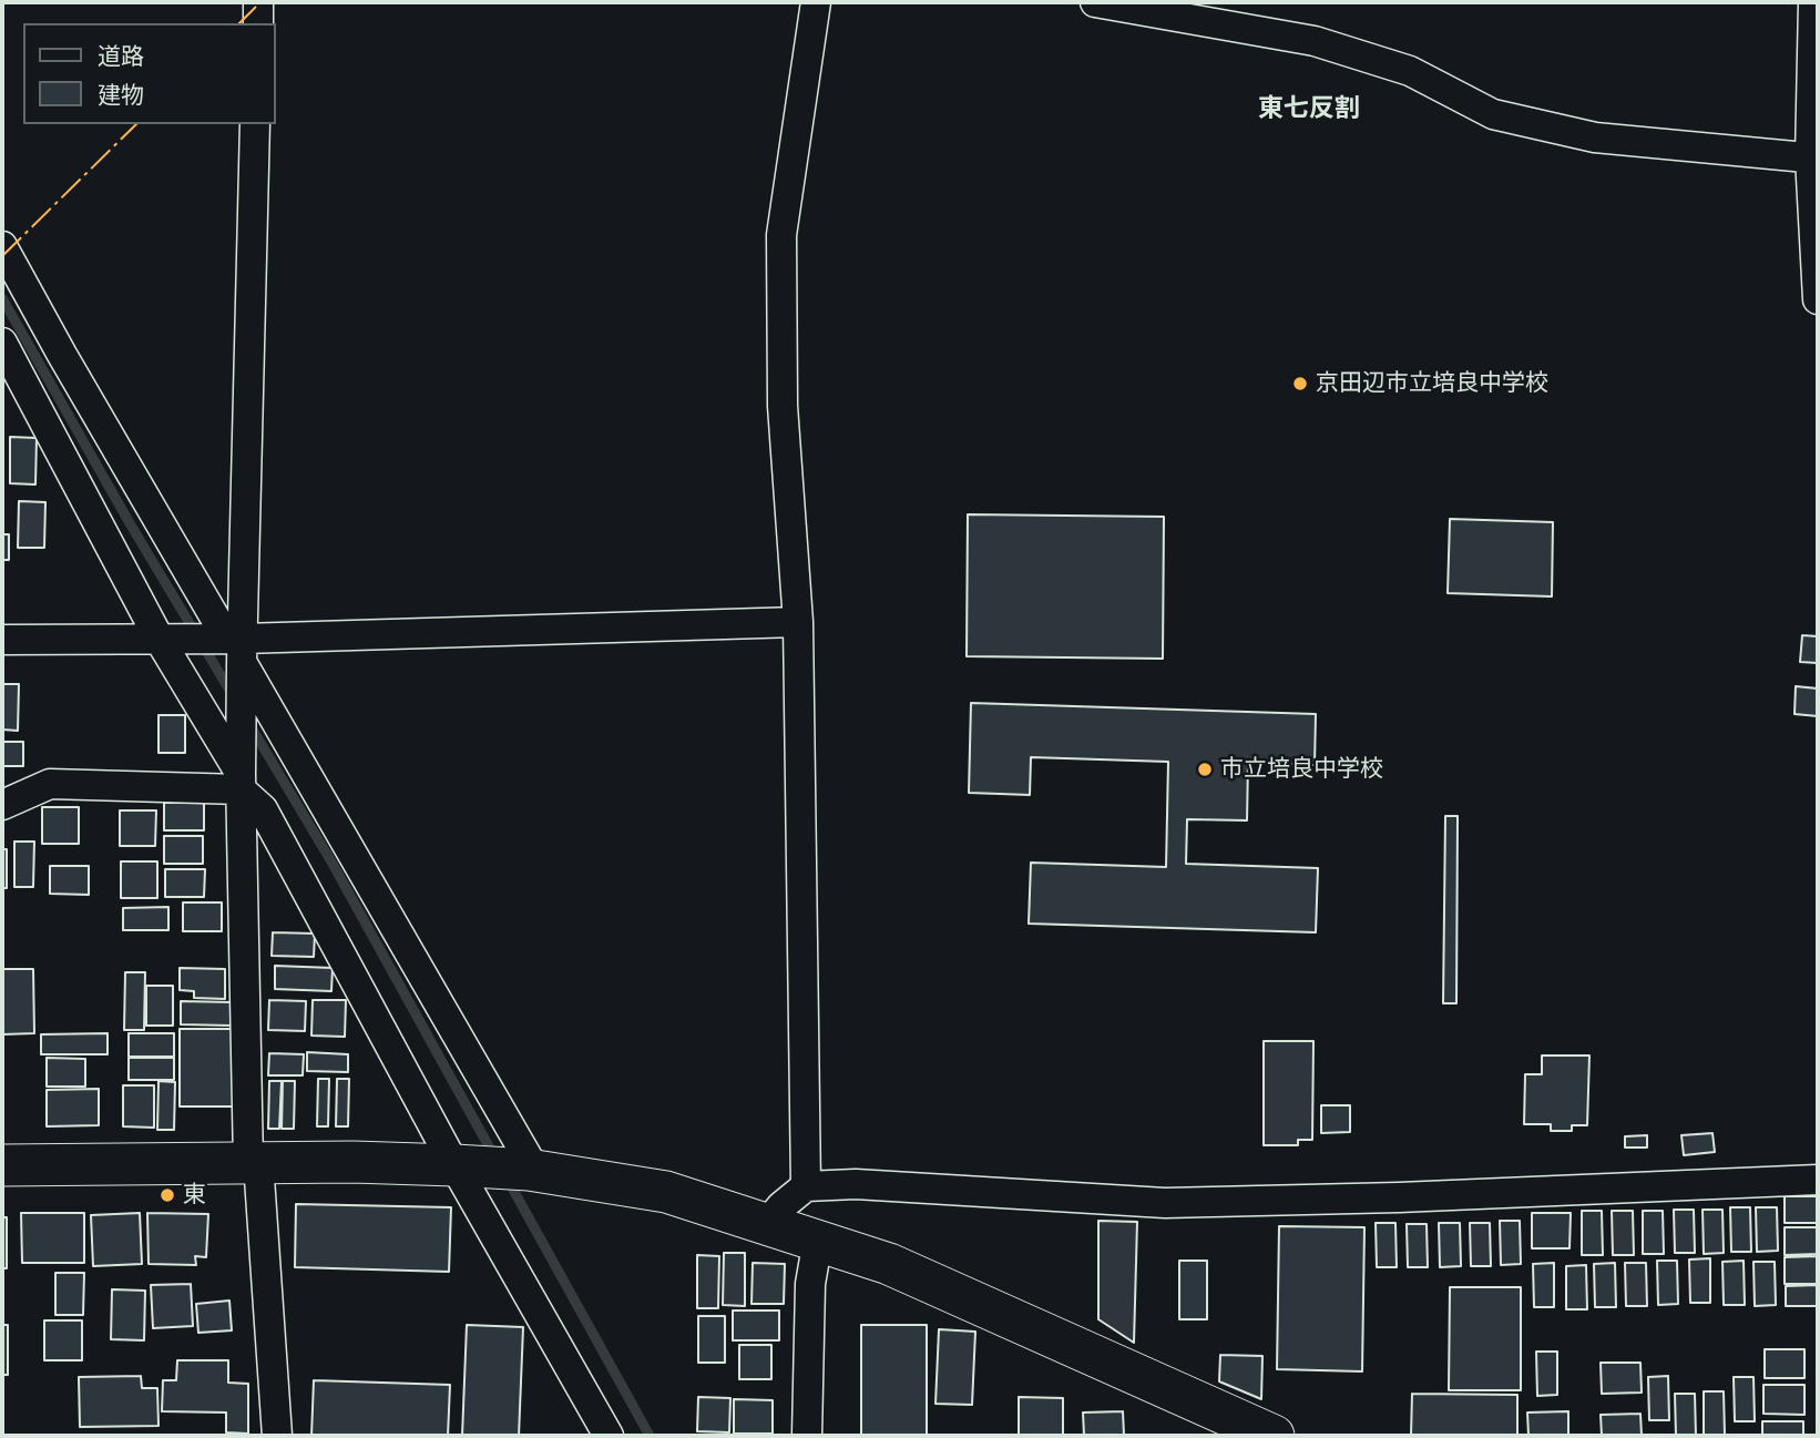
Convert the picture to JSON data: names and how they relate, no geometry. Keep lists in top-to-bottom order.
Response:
{
  "districts": ["東七反割"],
  "places": ["京田辺市立培良中学校", "市立培良中学校", "東"],
  "legend": ["道路", "建物"]
}
